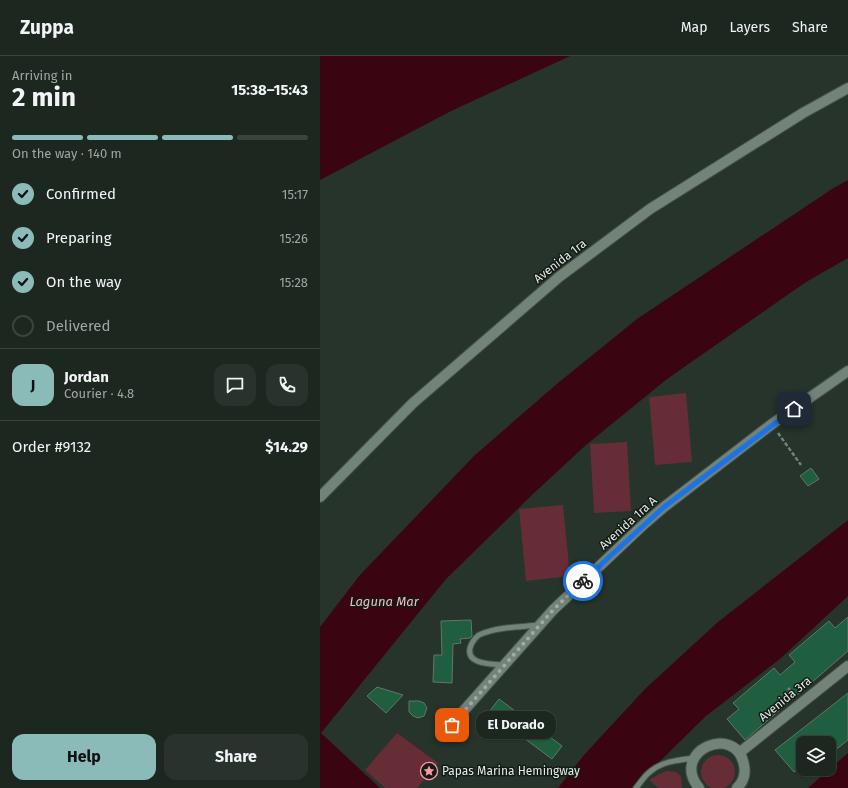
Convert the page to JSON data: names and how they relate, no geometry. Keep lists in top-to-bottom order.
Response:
{
  "streets": {
    "street": ["Avenida 1ra", "Avenida 1ra A", "Avenida 3ra"]
  },
  "water": ["Laguna Mar"],
  "places": {
    "other": ["El Dorado"],
    "place": ["Papas Marina Hemingway"]
  },
  "page": {
    "header": "Zuppa",
    "nav": ["Map", "Layers", "Share"],
    "heading": ["2 min", "Arriving in", "15:38–15:43"],
    "panel": [
      "Jordan",
      "Courier · 4.8",
      "Order #9132",
      "$14.29"
    ],
    "bar": "On the way · 140 m",
    "list": [
      ["Confirmed", "15:17"],
      ["Preparing", "15:26"],
      ["On the way", "15:28"],
      "Delivered"
    ],
    "round": "J",
    "bubble": "El Dorado",
    "buttons": ["Help", "Share"]
  }
}
